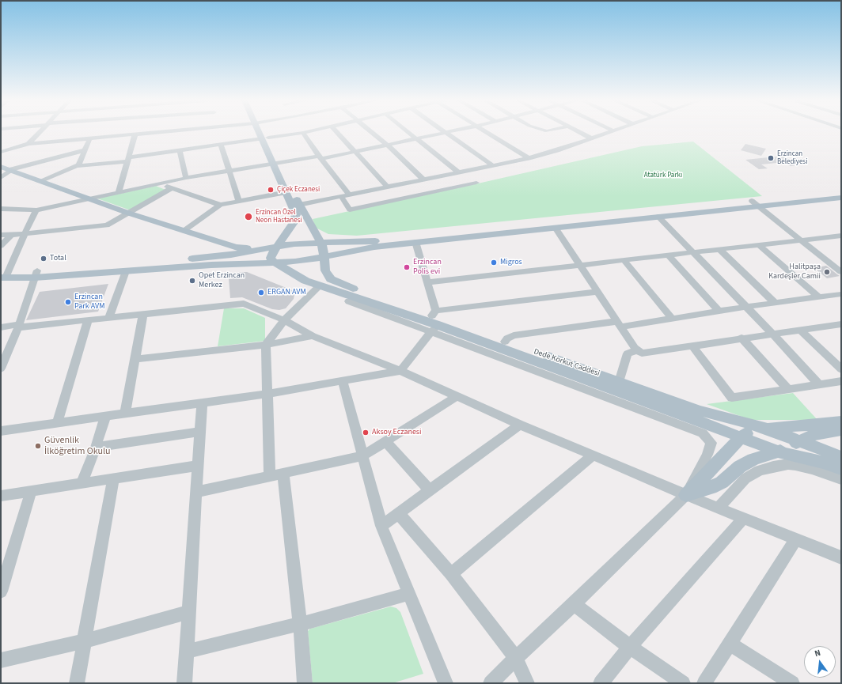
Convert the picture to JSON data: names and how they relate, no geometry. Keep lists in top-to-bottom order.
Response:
{
  "streets": {
    "main road": ["Dede Korkut Caddesi"]
  },
  "parks": ["Atatürk Parkı"],
  "places": [
    "Erzincan Belediyesi",
    "Çiçek Eczanesi",
    "Erzincan Özel Neon Hastanesi",
    "Total",
    "Migros",
    "Erzincan Polis evi",
    "Halitpaşa Kardeşler Camii",
    "Opet Erzincan Merkez",
    "ERGAN AVM",
    "Erzincan Park AVM",
    "Aksoy Eczanesi",
    "Güvenlik İlköğretim Okulu"
  ],
  "north": "top"
}
